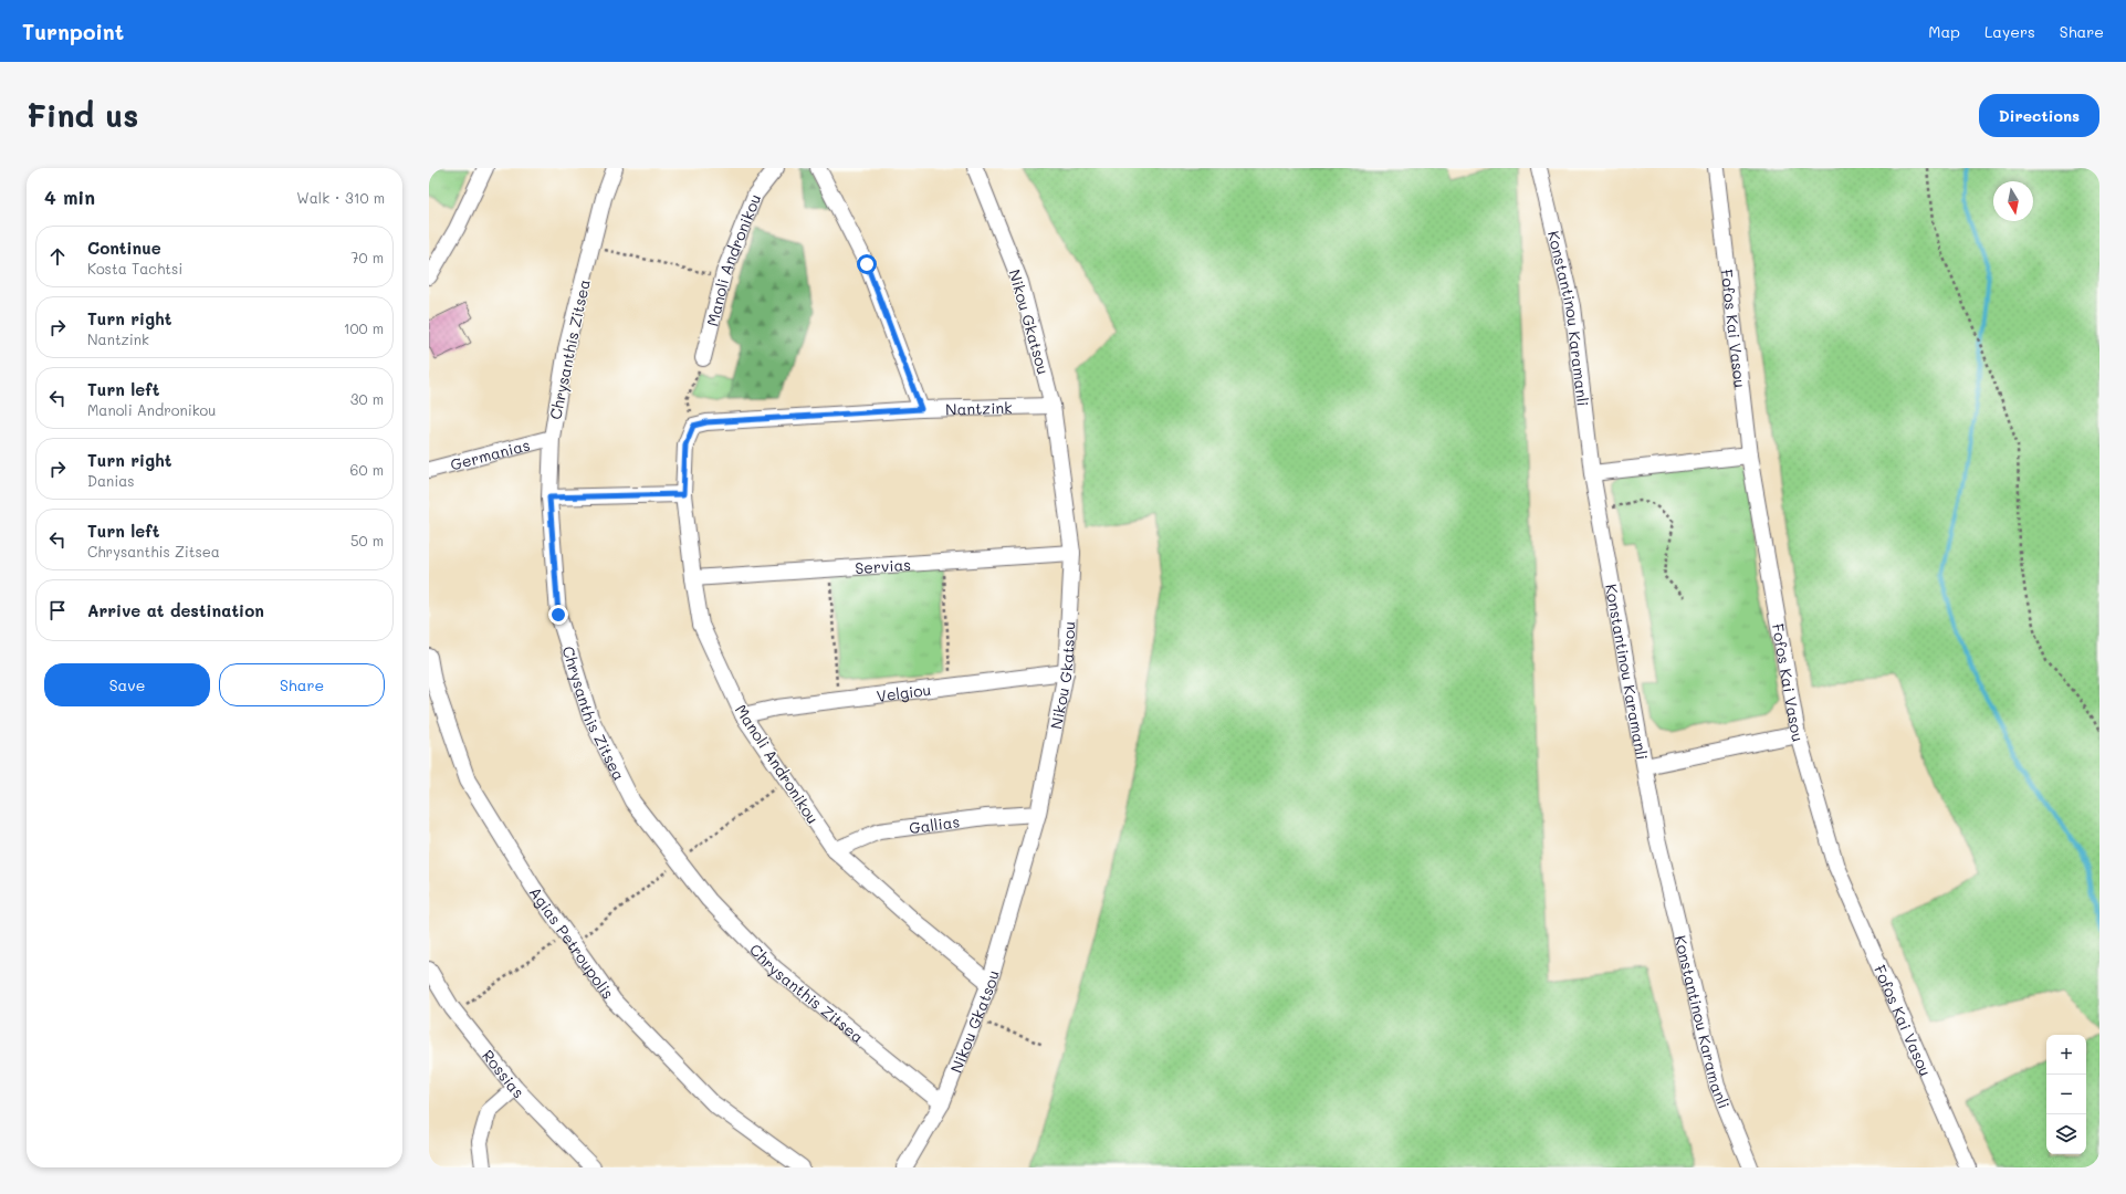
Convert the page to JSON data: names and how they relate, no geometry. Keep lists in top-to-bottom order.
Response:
{
  "streets": {
    "street": [
      "Manoli Andronikou",
      "Konstantinou Karamanli",
      "Nikou Gkatsou",
      "Fofos Kai Vasou",
      "Chrysanthis Zitsea",
      "Nantzink",
      "Germanias",
      "Servias",
      "Velgiou",
      "Gallias",
      "Agias Petroupolis",
      "Rossias"
    ]
  },
  "crossings": [
    ["Manoli Andronikou", "Nikou Gkatsou"],
    ["Manoli Andronikou", "Nantzink"],
    ["Manoli Andronikou", "Servias"],
    ["Manoli Andronikou", "Velgiou"],
    ["Manoli Andronikou", "Gallias"],
    ["Nikou Gkatsou", "Chrysanthis Zitsea"],
    ["Nikou Gkatsou", "Nantzink"],
    ["Nikou Gkatsou", "Servias"],
    ["Nikou Gkatsou", "Velgiou"],
    ["Nikou Gkatsou", "Gallias"],
    ["Chrysanthis Zitsea", "Germanias"]
  ],
  "north": "bottom",
  "page": {
    "header": "Turnpoint",
    "nav": ["Map", "Layers", "Share"],
    "buttons": [
      "Directions",
      ["Save", "Share"]
    ],
    "title": "Find us",
    "heading": ["4 min", "Walk · 310 m"],
    "list": [
      ["Continue", "Kosta Tachtsi", "70 m"],
      ["Turn right", "Nantzink", "100 m"],
      ["Turn left", "Manoli Andronikou", "30 m"],
      ["Turn right", "Danias", "60 m"],
      ["Turn left", "Chrysanthis Zitsea", "50 m"],
      "Arrive at destination"
    ],
    "map_buttons": ["+", "−"]
  }
}
